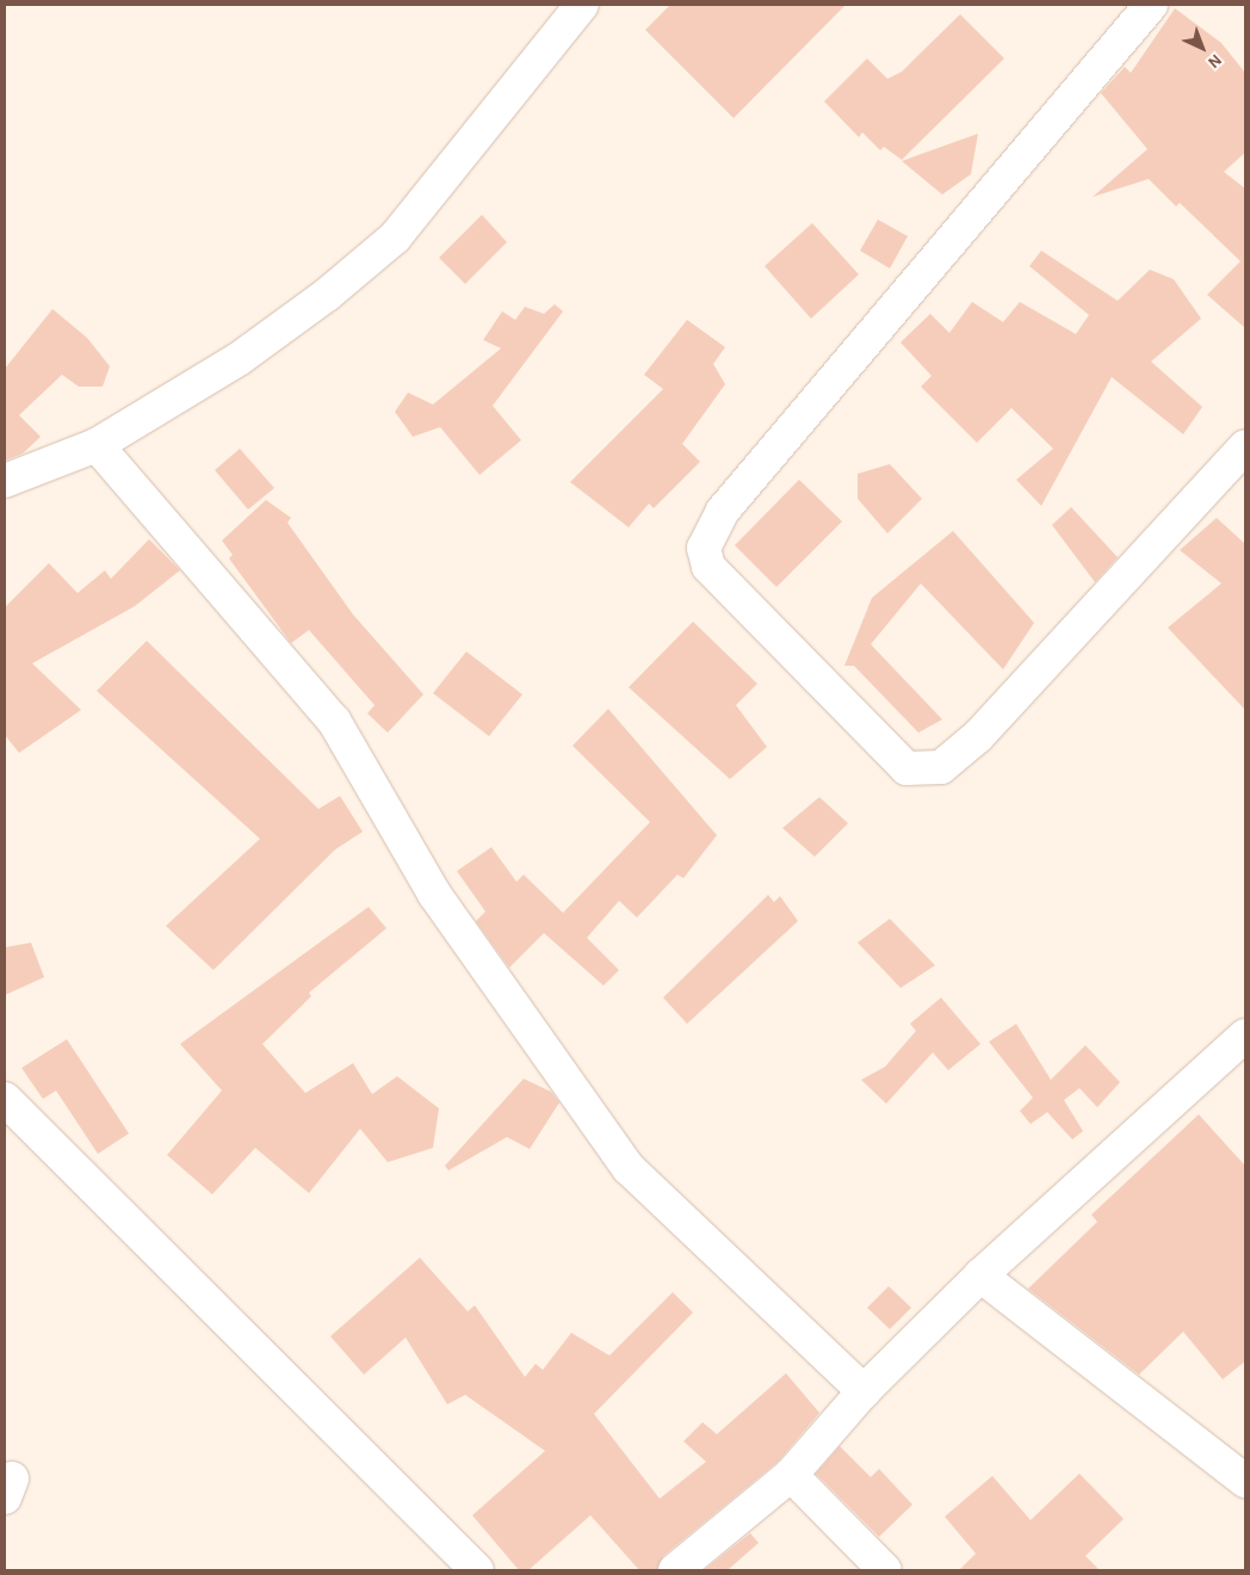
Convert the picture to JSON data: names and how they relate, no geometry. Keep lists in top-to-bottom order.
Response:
{
  "north": "bottom right"
}
